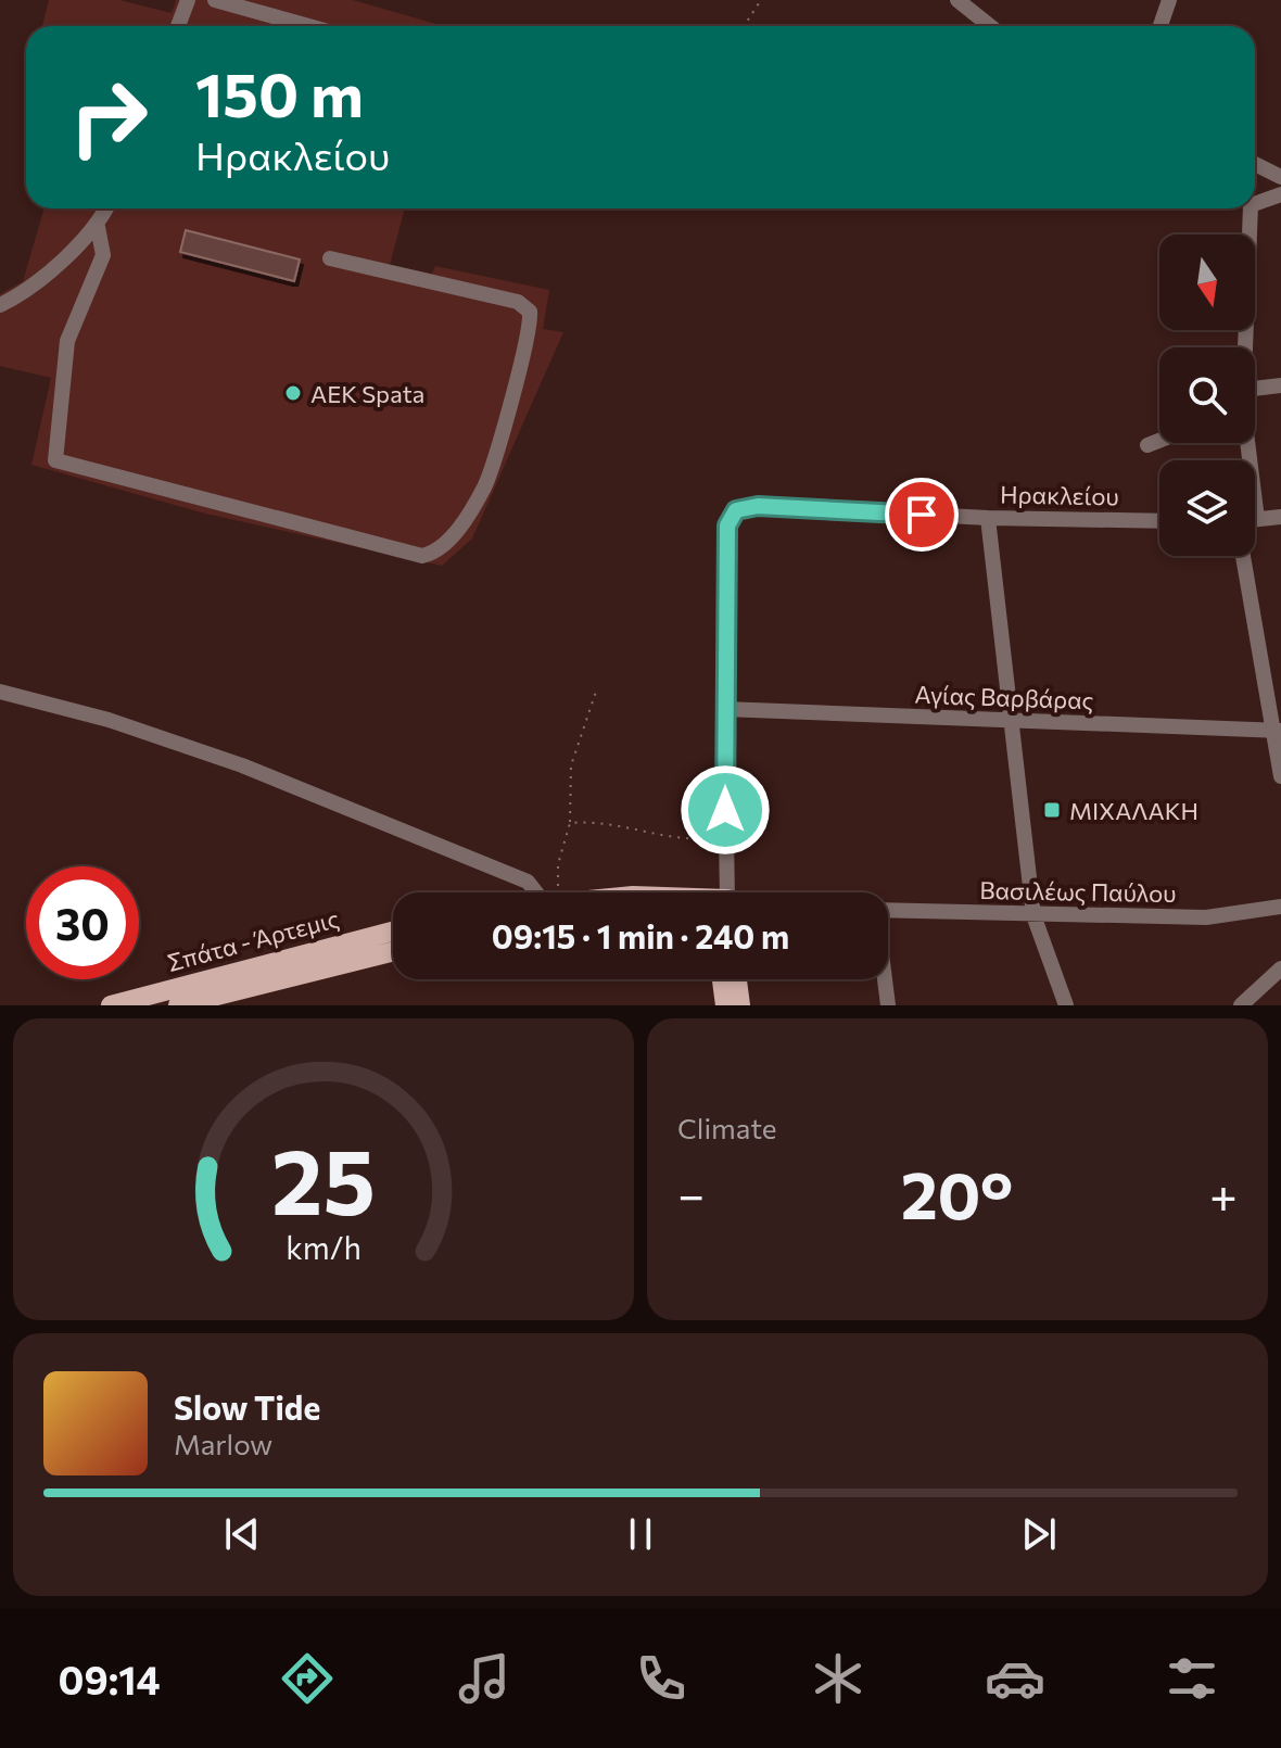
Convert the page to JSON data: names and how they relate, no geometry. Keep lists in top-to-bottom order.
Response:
{
  "streets": {
    "main road": ["Σπάτα - Άρτεμις"],
    "street": ["Ηρακλείου", "Αγίας Βαρβάρας", "Βασιλέως Παύλου"]
  },
  "crossings": [
    ["Ηρακλείου", "Αγίας Βαρβάρας"]
  ],
  "places": {
    "other": ["AEK Spata"],
    "transit": ["ΜΙΧΑΛΑΚΗ"]
  },
  "north": "bottom",
  "page": {
    "turn": ["150 m", "Ηρακλείου"],
    "limit": "30",
    "trip": "09:15 · 1 min · 240 m",
    "tile": "Climate",
    "heat": ["−", "20°", "+"],
    "song": ["Slow Tide", "Marlow"],
    "tabs": "09:14",
    "gauge": ["25", "km/h"]
  }
}
